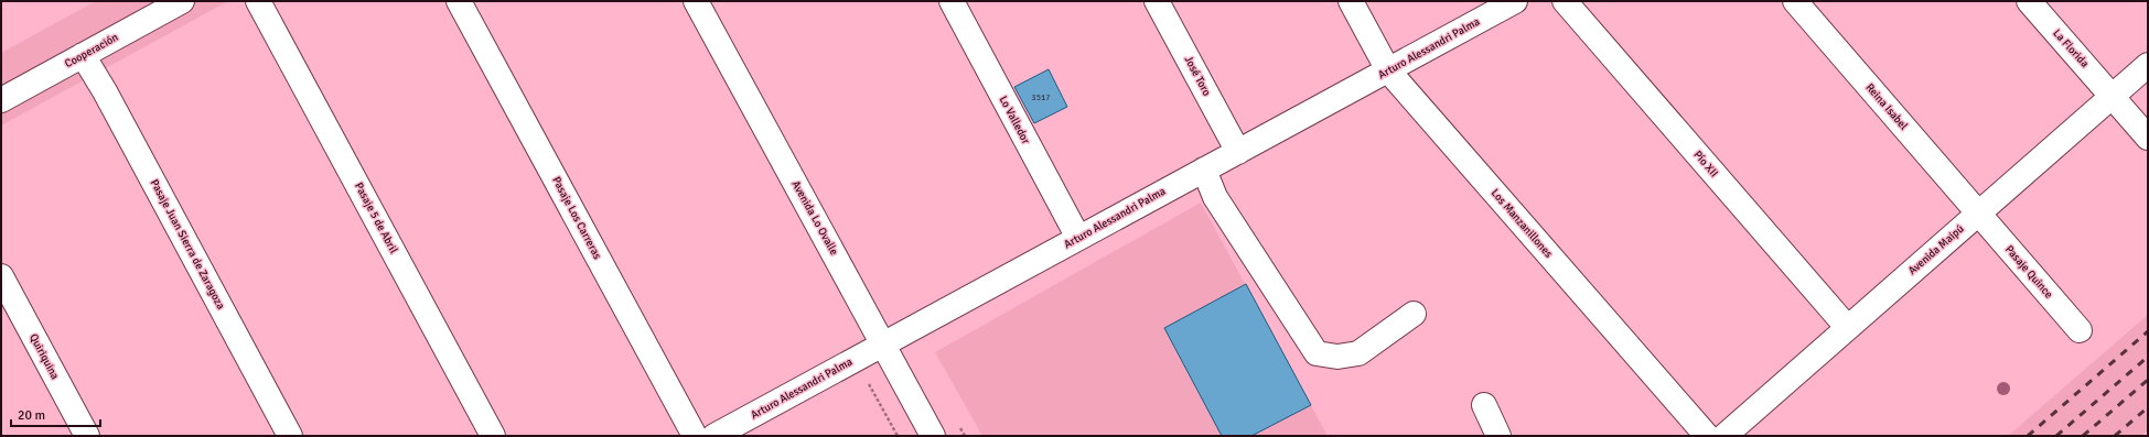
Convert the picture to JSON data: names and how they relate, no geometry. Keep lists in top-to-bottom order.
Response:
{
  "streets": {
    "street": [
      "Arturo Alessandri Palma",
      "La Florida",
      "Cooperación",
      "José Toro",
      "Reina Isabel",
      "Lo Valledor",
      "Pío XII",
      "Pasaje 5 de Abril",
      "Pasaje Los Carreras",
      "Avenida Lo Ovalle",
      "Los Manzanillones",
      "Pasaje Juan Sierra de Zaragoza",
      "Avenida Maipú",
      "Pasaje Quince",
      "Quiriquina"
    ]
  },
  "crossings": [
    ["Arturo Alessandri Palma", "José Toro"],
    ["Arturo Alessandri Palma", "Lo Valledor"],
    ["Arturo Alessandri Palma", "Avenida Lo Ovalle"],
    ["Arturo Alessandri Palma", "Los Manzanillones"],
    ["La Florida", "Avenida Maipú"],
    ["Cooperación", "Pasaje Juan Sierra de Zaragoza"],
    ["Reina Isabel", "Avenida Maipú"],
    ["Reina Isabel", "Pasaje Quince"],
    ["Pío XII", "Avenida Maipú"],
    ["Avenida Maipú", "Pasaje Quince"]
  ],
  "house_numbers": ["3517"],
  "scale_bar": "20 m"
}
